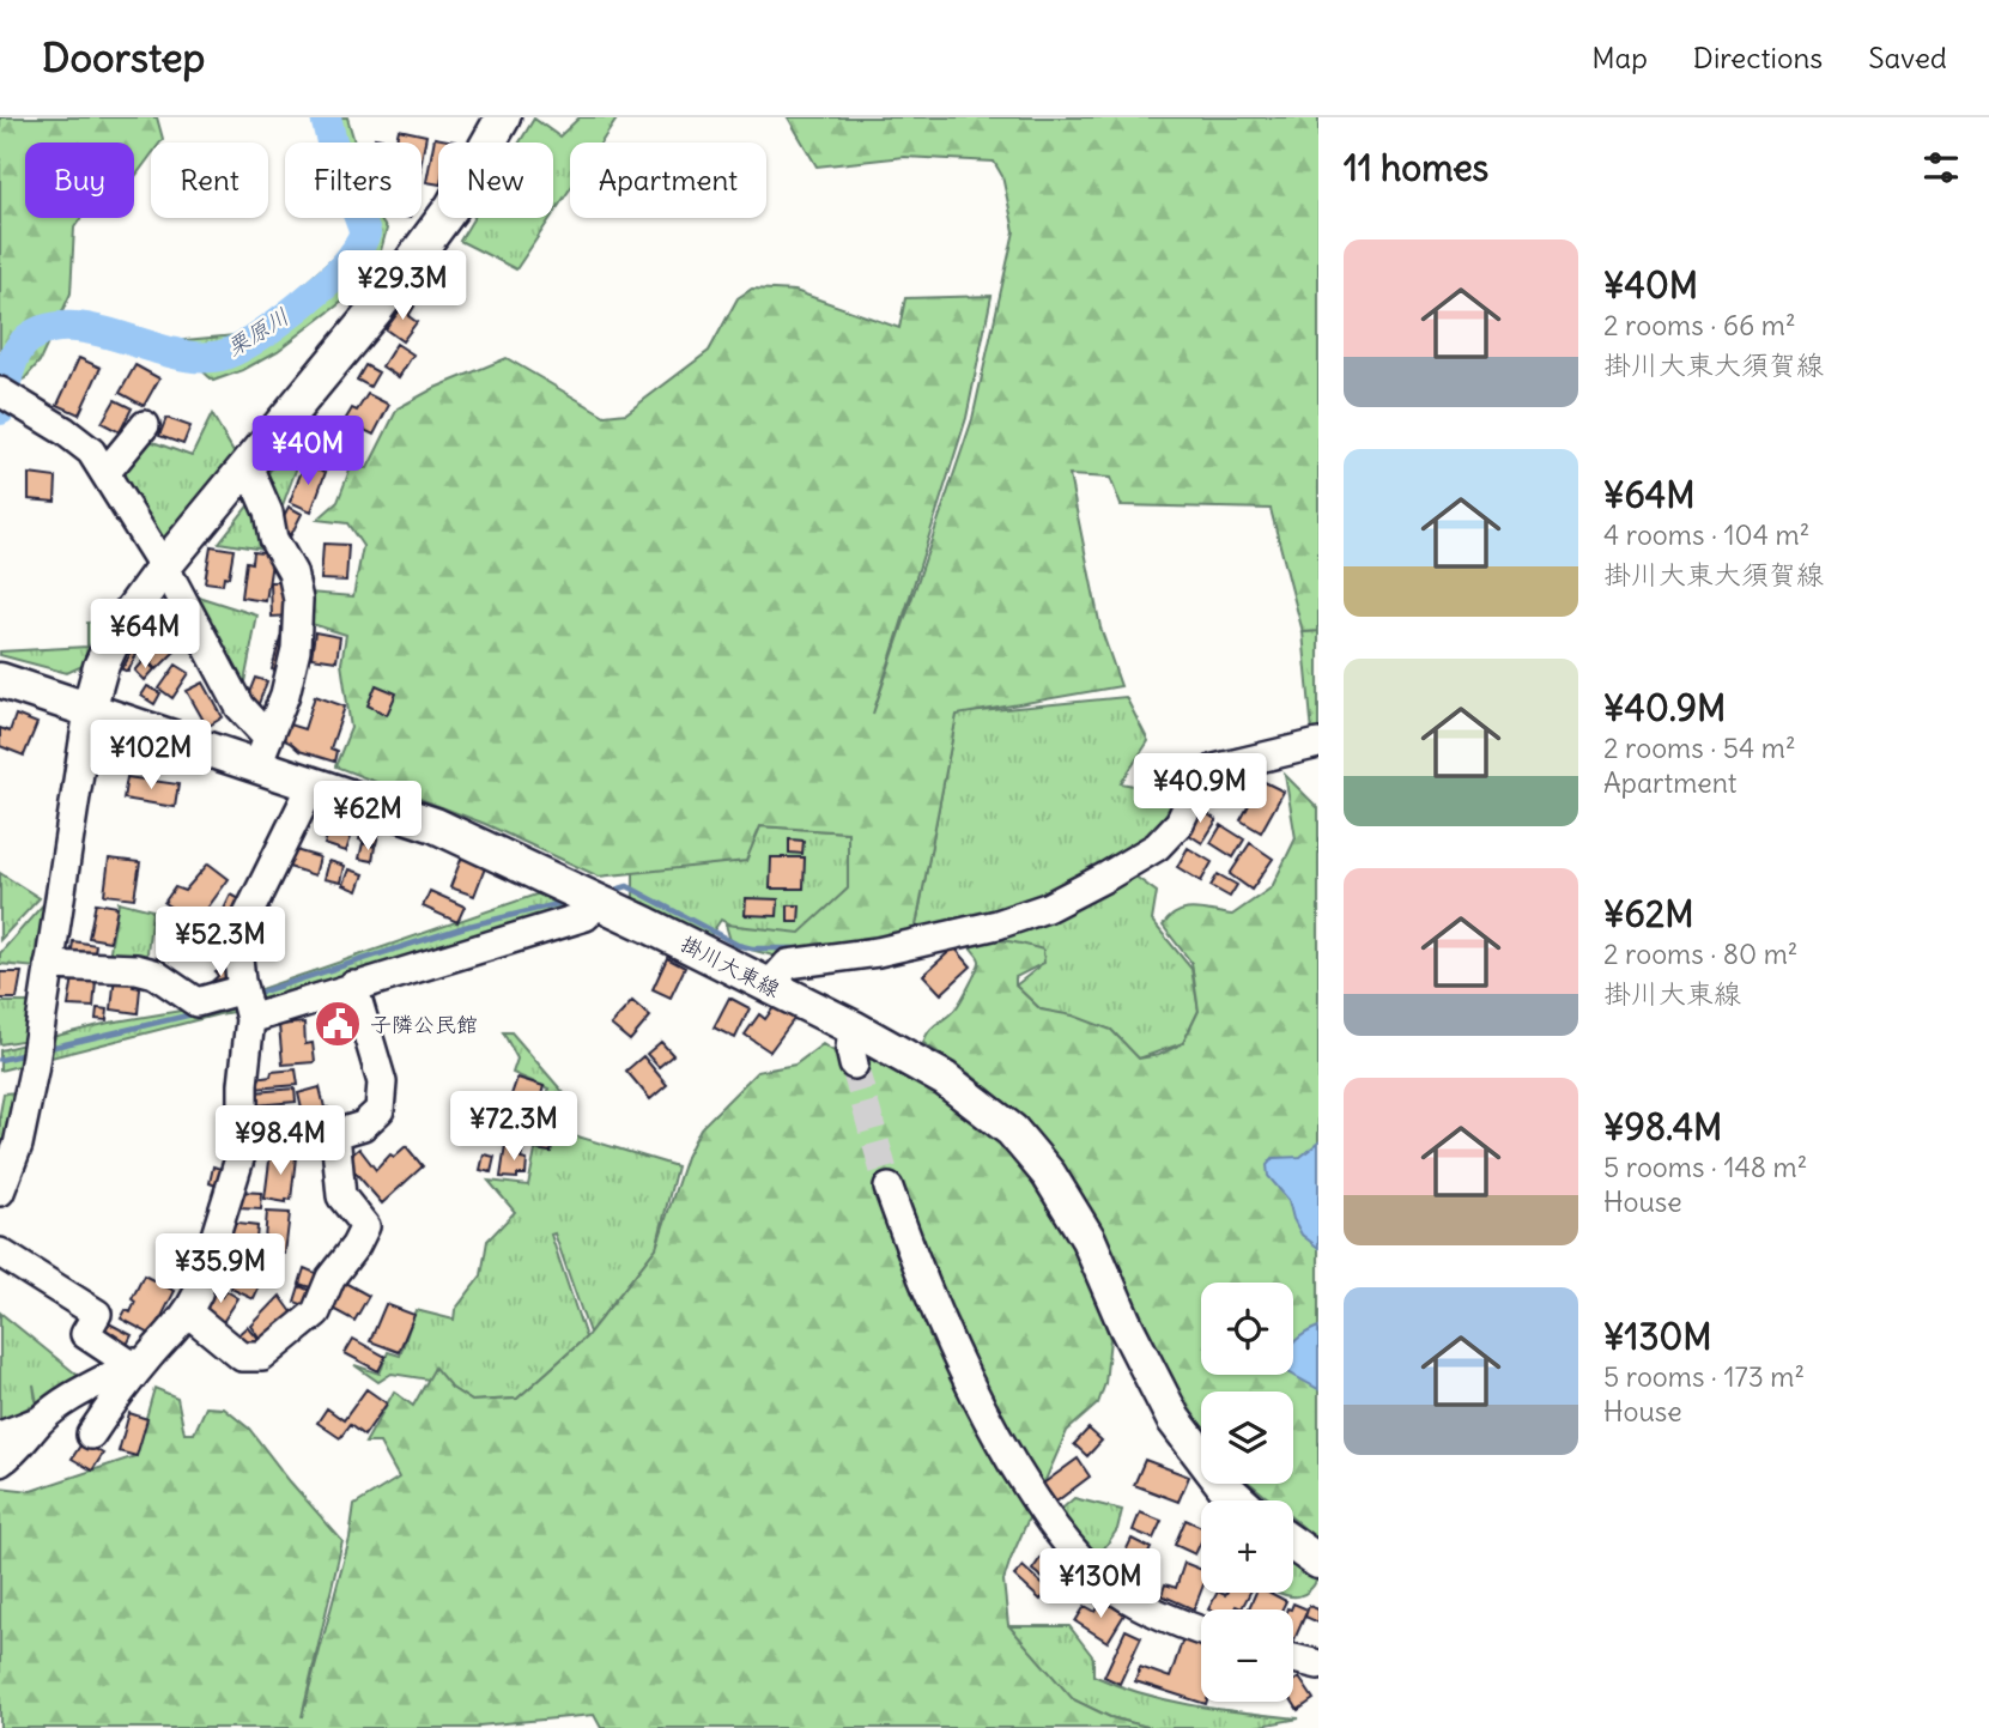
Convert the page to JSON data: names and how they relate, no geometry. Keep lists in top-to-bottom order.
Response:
{
  "streets": {
    "main road": ["掛川大東線"]
  },
  "water": ["栗原川"],
  "places": {
    "public building": ["子隣公民館"]
  },
  "page": {
    "header": "Doorstep",
    "nav": ["Map", "Directions", "Saved"],
    "heading": "11 homes",
    "chip": [
      "Buy",
      "Rent",
      "Filters",
      "New",
      "Apartment"
    ],
    "list": [
      {
        "name": "¥40M",
        "note": "2 rooms · 66 m² · 掛川大東大須賀線"
      },
      {
        "name": "¥64M",
        "note": "4 rooms · 104 m² · 掛川大東大須賀線"
      },
      {
        "name": "¥40.9M",
        "note": "2 rooms · 54 m² · Apartment"
      },
      {
        "name": "¥62M",
        "note": "2 rooms · 80 m² · 掛川大東線"
      },
      {
        "name": "¥98.4M",
        "note": "5 rooms · 148 m² · House"
      },
      {
        "name": "¥130M",
        "note": "5 rooms · 173 m² · House"
      }
    ],
    "price": [
      "¥29.3M",
      "¥40M",
      "¥64M",
      "¥102M",
      "¥40.9M",
      "¥62M",
      "¥52.3M",
      "¥72.3M",
      "¥98.4M",
      "¥35.9M",
      "¥130M"
    ],
    "map_buttons": ["+", "−"]
  }
}
